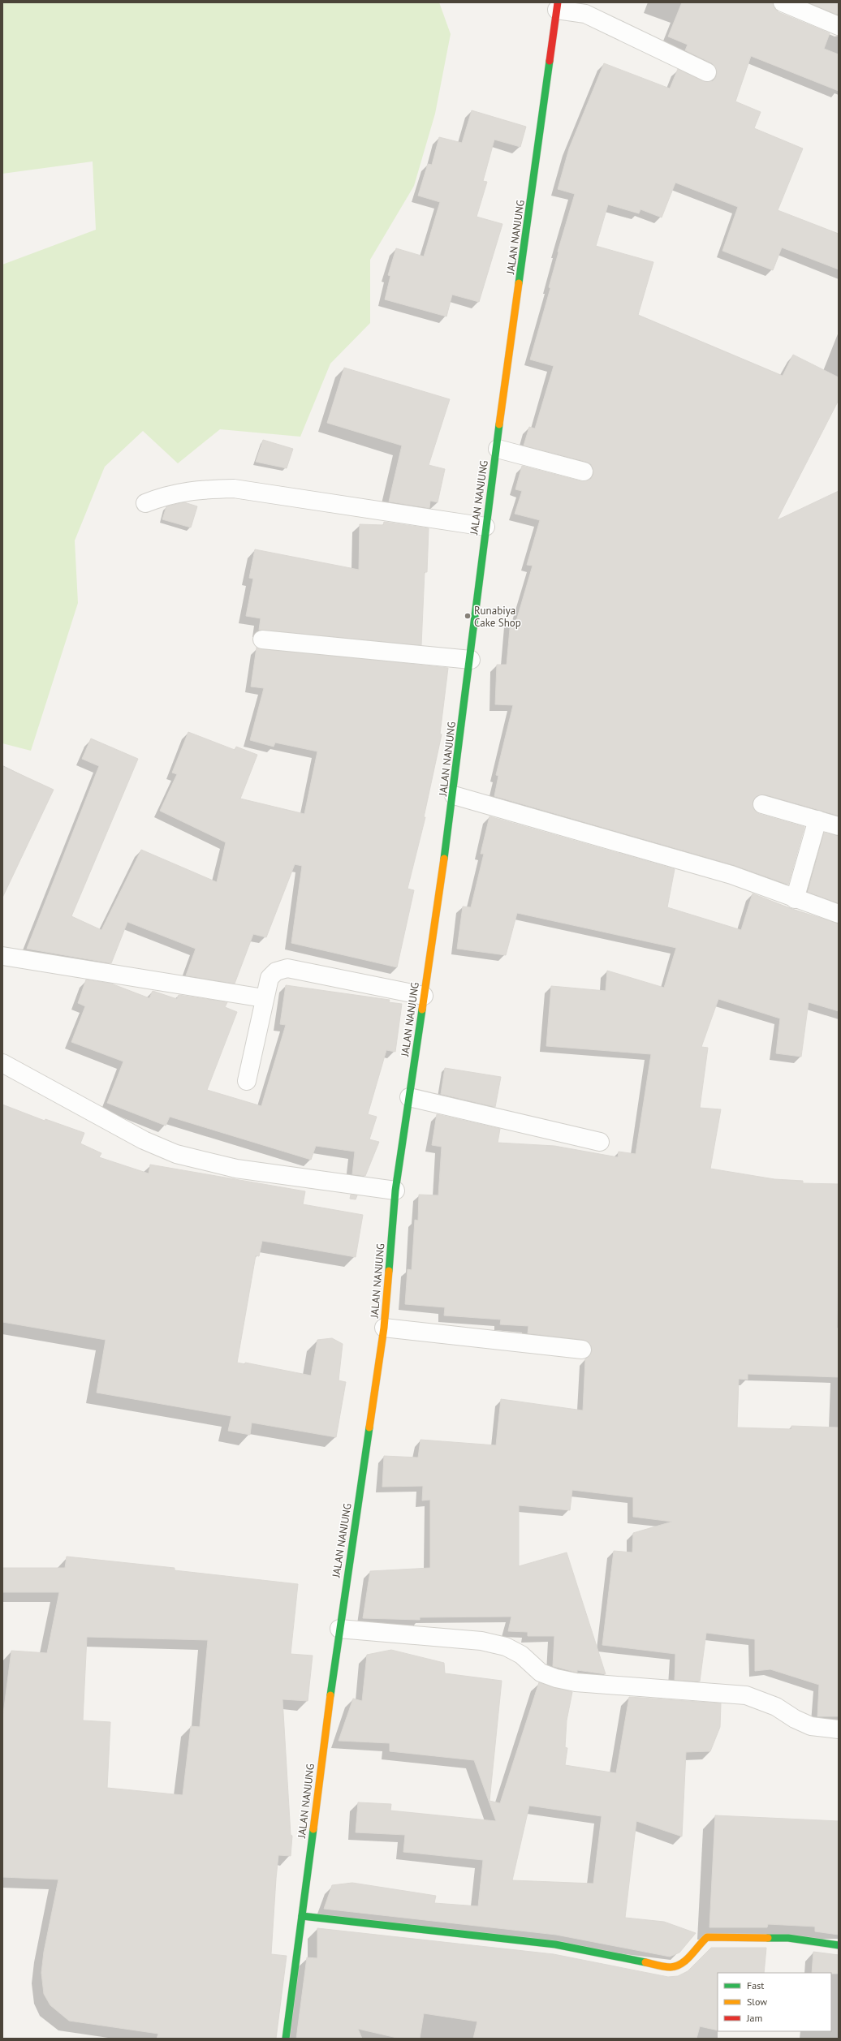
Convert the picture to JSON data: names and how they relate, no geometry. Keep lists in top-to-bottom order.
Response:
{
  "streets": {
    "main road": ["JALAN NANJUNG"]
  },
  "places": ["Runabiya Cake Shop"],
  "legend": ["Fast", "Slow", "Jam"]
}
